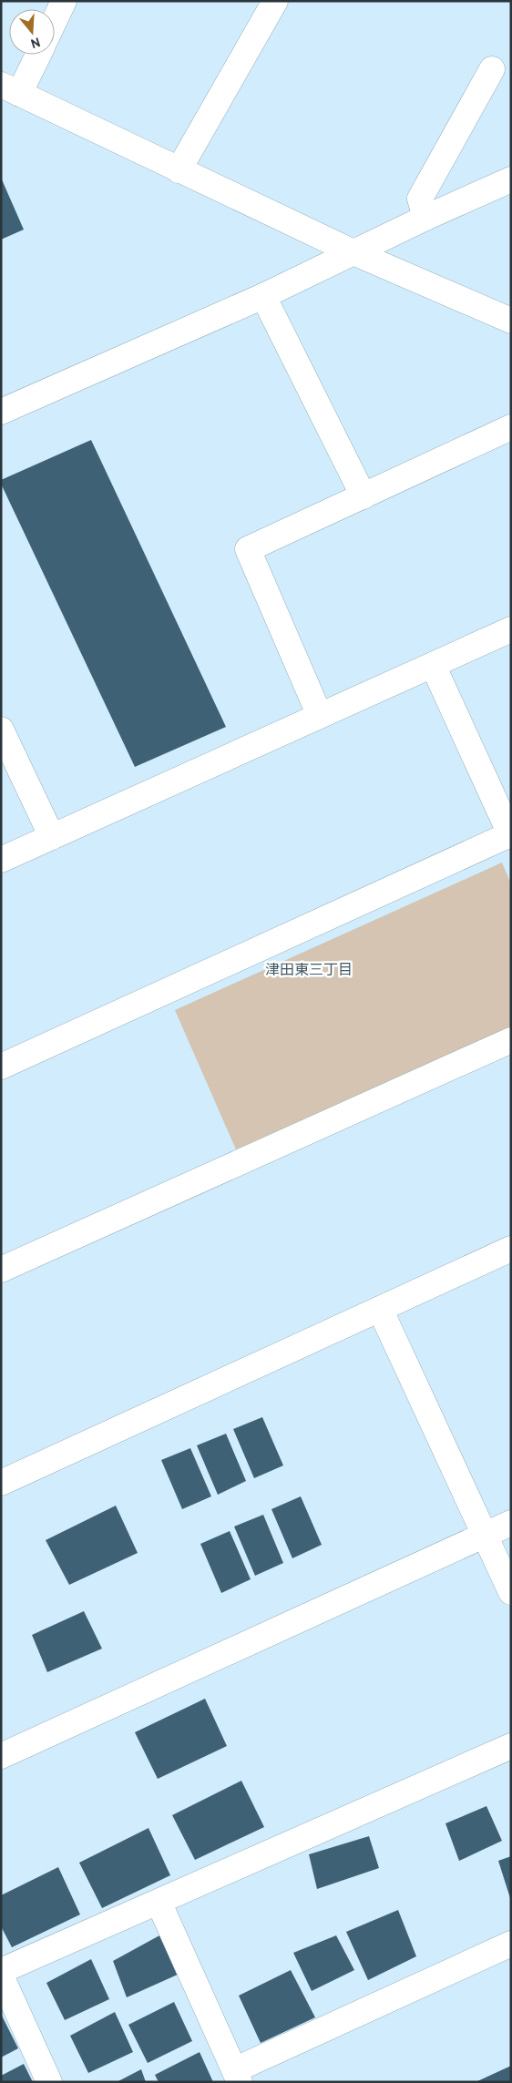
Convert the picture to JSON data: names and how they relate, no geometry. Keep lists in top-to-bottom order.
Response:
{
  "districts": ["津田東三丁目"],
  "north": "bottom"
}
